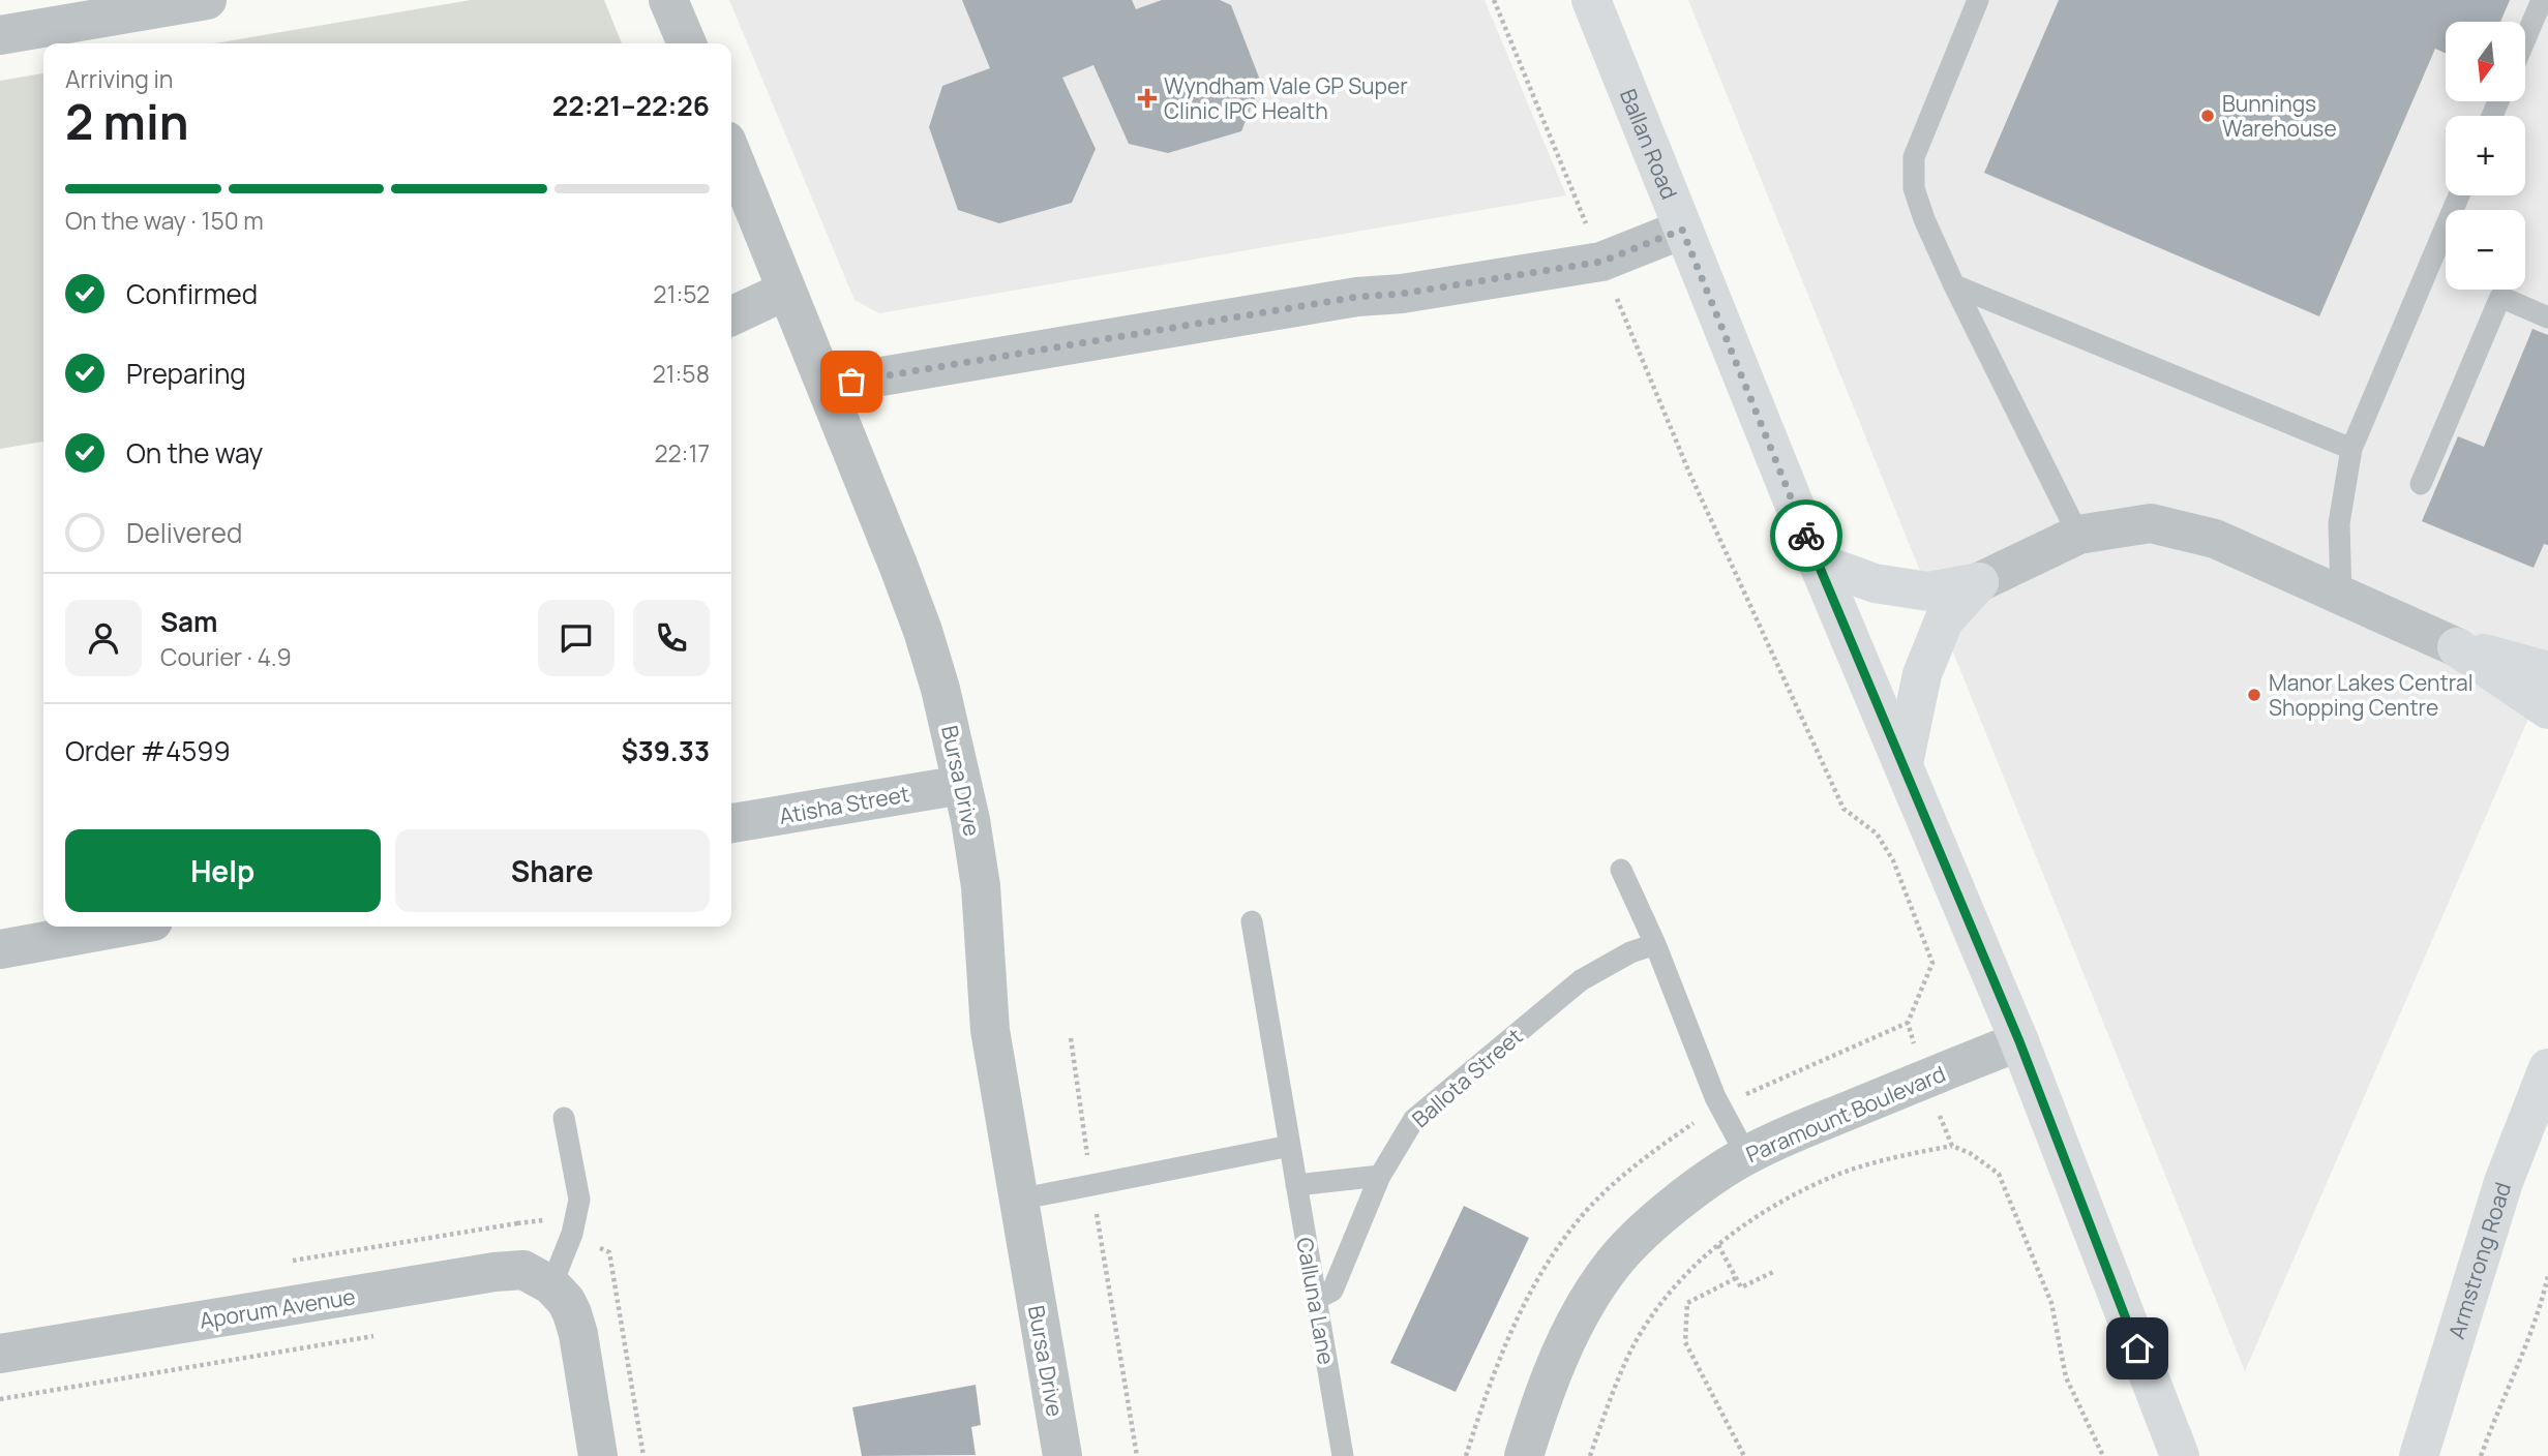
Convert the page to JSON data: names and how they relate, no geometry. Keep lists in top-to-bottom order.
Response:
{
  "streets": {
    "main road": ["Ballan Road", "Armstrong Road"],
    "street": [
      "Bursa Drive",
      "Atisha Street",
      "Paramount Boulevard",
      "Aporum Avenue"
    ],
    "lane": ["Ballota Street", "Calluna Lane"]
  },
  "crossings": [
    ["Ballan Road", "Paramount Boulevard"],
    ["Bursa Drive", "Atisha Street"],
    ["Ballota Street", "Calluna Lane"]
  ],
  "places": {
    "health": ["Wyndham Vale GP Super Clinic IPC Health"],
    "other": ["Bunnings Warehouse", "Manor Lakes Central Shopping Centre"]
  },
  "north": "bottom",
  "page": {
    "map_buttons": ["+", "−"],
    "heading": ["2 min", "Arriving in", "22:21–22:26"],
    "panel": [
      "Sam",
      "Courier · 4.9",
      "Order #4599",
      "$39.33"
    ],
    "bar": "On the way · 150 m",
    "list": [
      ["Confirmed", "21:52"],
      ["Preparing", "21:58"],
      ["On the way", "22:17"],
      "Delivered"
    ],
    "buttons": ["Help", "Share"]
  }
}
